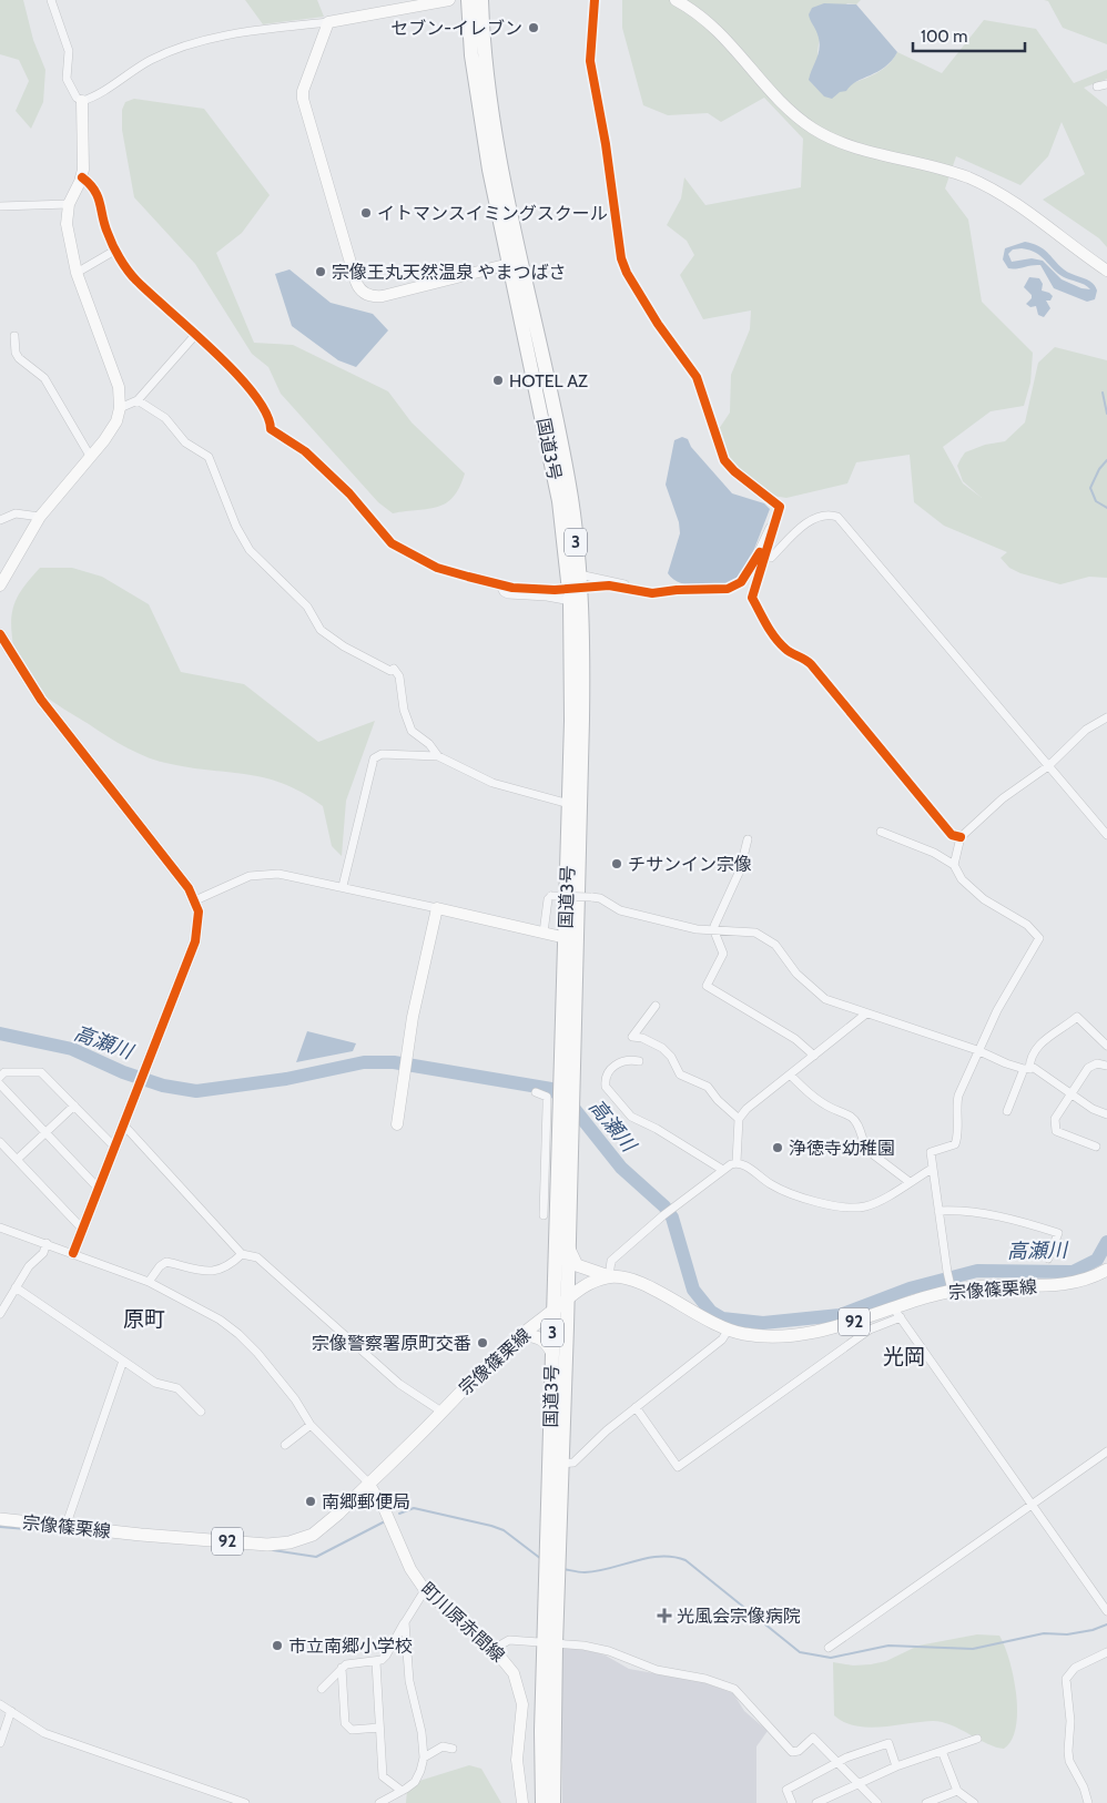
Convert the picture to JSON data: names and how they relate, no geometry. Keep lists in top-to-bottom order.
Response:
{
  "streets": {
    "highway": ["国道3号", "3"],
    "main road": ["宗像篠栗線", "92"],
    "street": ["町川原赤間線"]
  },
  "crossings": [
    ["国道3号", "宗像篠栗線"],
    ["宗像篠栗線", "町川原赤間線"]
  ],
  "districts": ["原町", "光岡"],
  "water": ["高瀬川"],
  "places": {
    "other": [
      "セブン-イレブン",
      "イトマンスイミングスクール",
      "宗像王丸天然温泉 やまつばさ",
      "HOTEL AZ",
      "チサンイン宗像",
      "浄徳寺幼稚園",
      "宗像警察署原町交番",
      "南郷郵便局",
      "市立南郷小学校"
    ],
    "health": ["光風会宗像病院"]
  },
  "scale_bar": "100 m"
}
